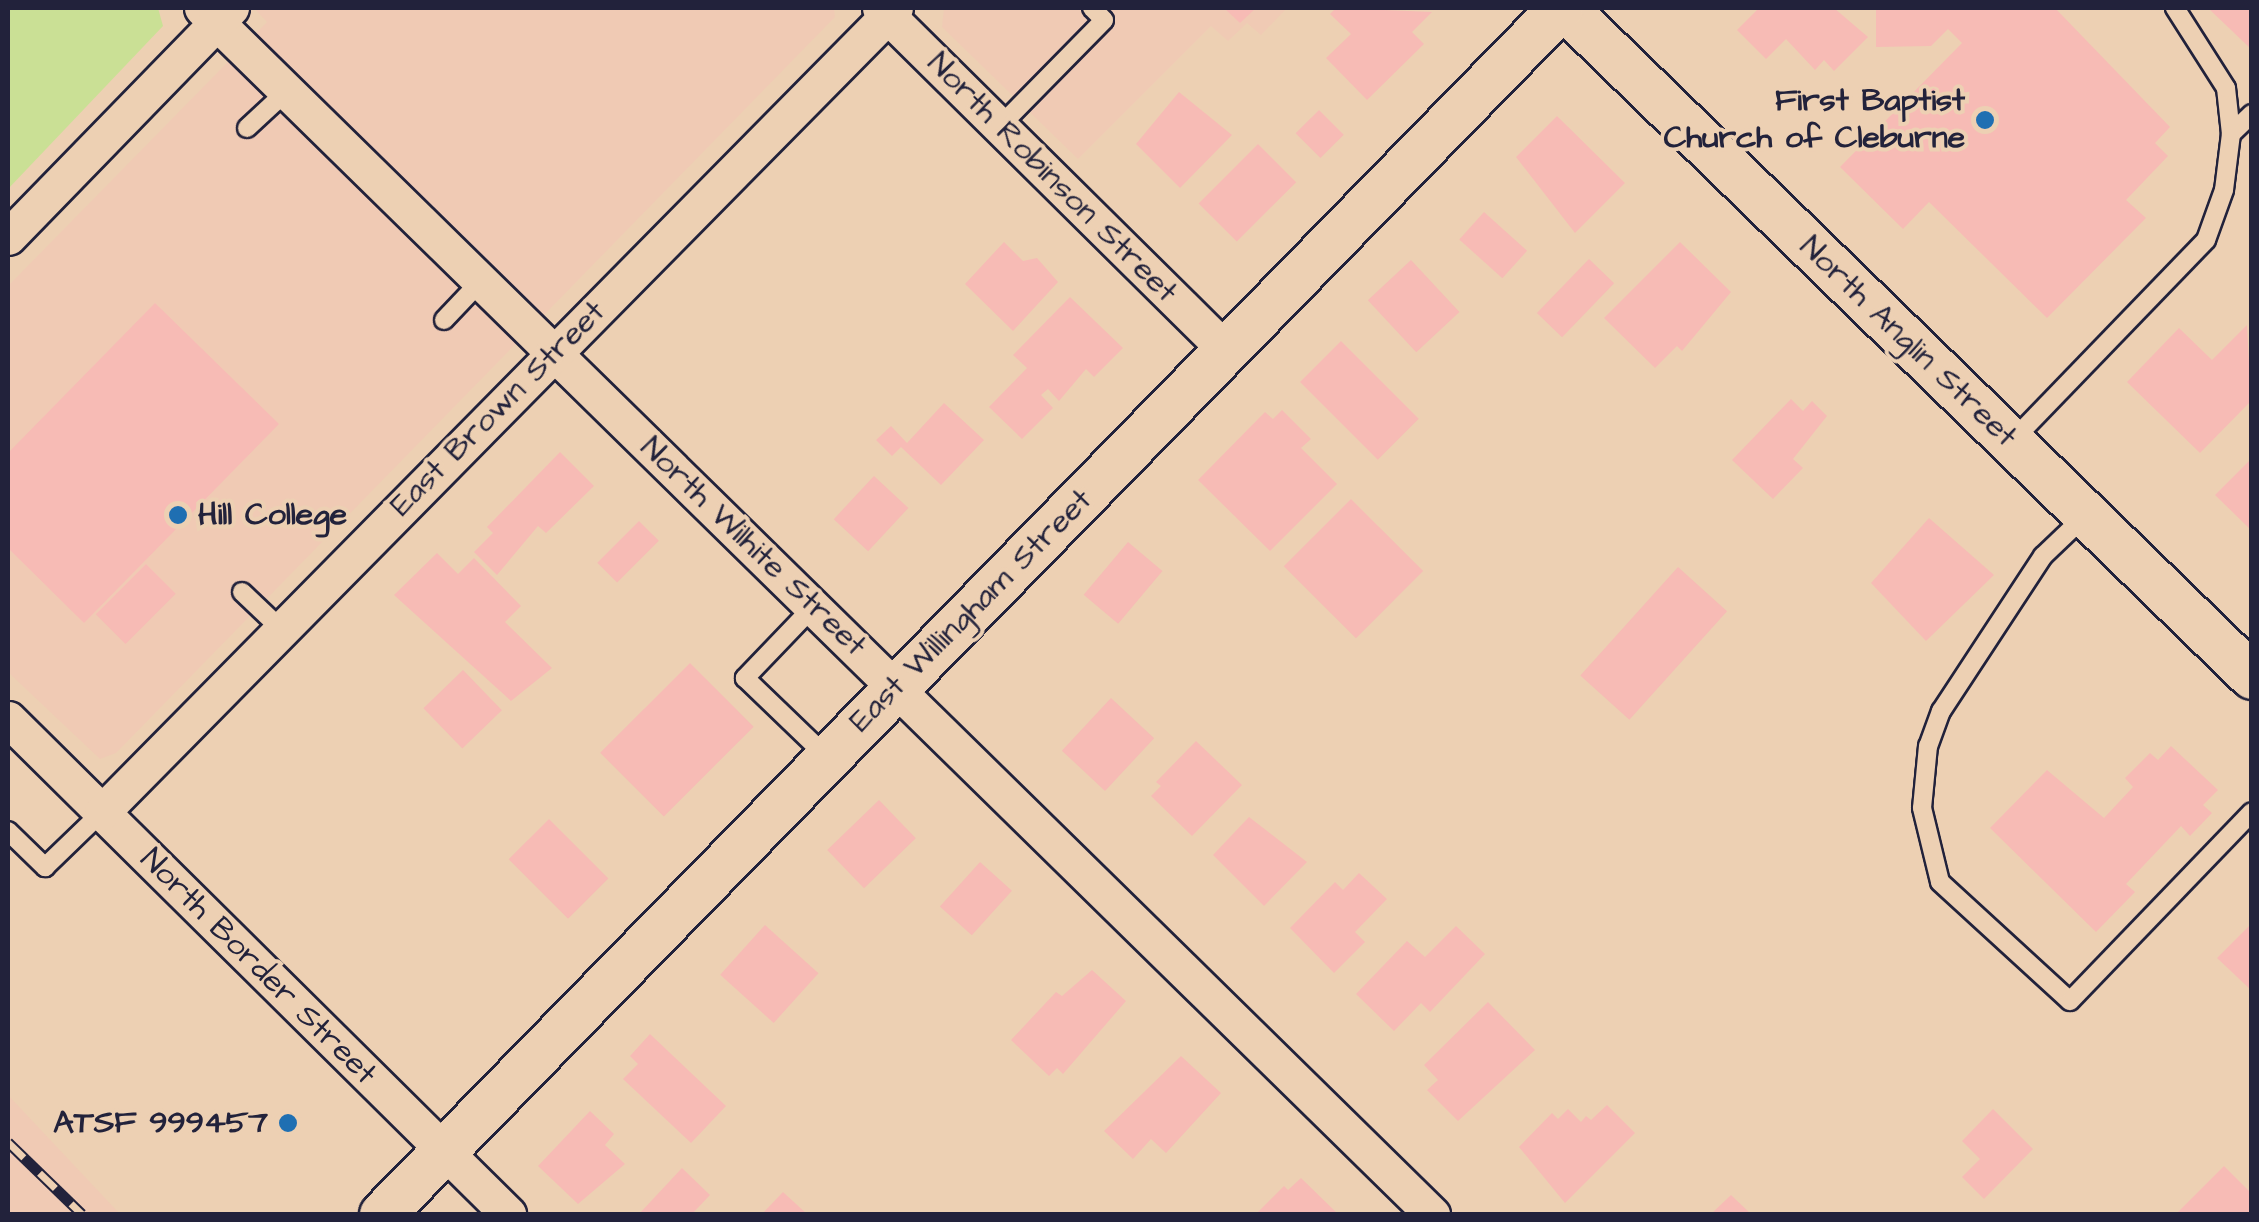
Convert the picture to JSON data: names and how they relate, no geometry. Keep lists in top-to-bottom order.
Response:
{
  "streets": {
    "street": [
      "North Robinson Street",
      "North Anglin Street",
      "East Brown Street",
      "North Wilhite Street",
      "East Willingham Street",
      "North Border Street"
    ]
  },
  "crossings": [
    ["North Robinson Street", "East Brown Street"],
    ["North Robinson Street", "East Willingham Street"],
    ["North Anglin Street", "East Willingham Street"],
    ["East Brown Street", "North Wilhite Street"],
    ["East Brown Street", "North Border Street"],
    ["North Wilhite Street", "East Willingham Street"],
    ["East Willingham Street", "North Border Street"]
  ],
  "places": ["First Baptist Church of Cleburne", "Hill College", "ATSF 999457"]
}
